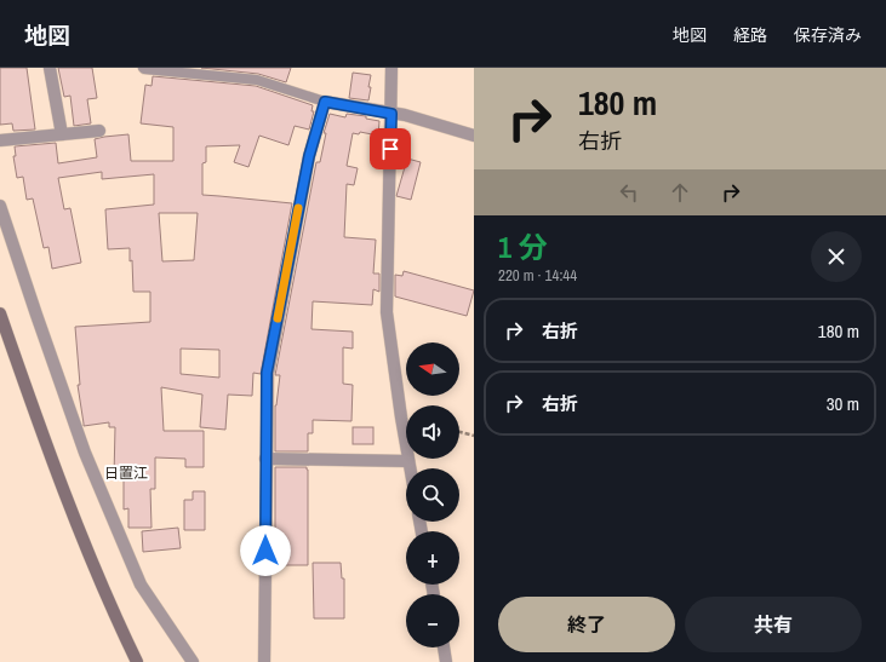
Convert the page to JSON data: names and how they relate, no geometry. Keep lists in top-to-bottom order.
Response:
{
  "districts": ["日置江"],
  "north": "left",
  "page": {
    "header": "地図",
    "nav": ["地図", "経路", "保存済み"],
    "turn": ["180 m", "右折"],
    "heading": ["1 分", "220 m · 14:44"],
    "list": [
      {
        "name": "右折",
        "value": "180 m"
      },
      {
        "name": "右折",
        "value": "30 m"
      }
    ],
    "map_buttons": ["+", "−"],
    "buttons": ["終了", "共有"]
  }
}
